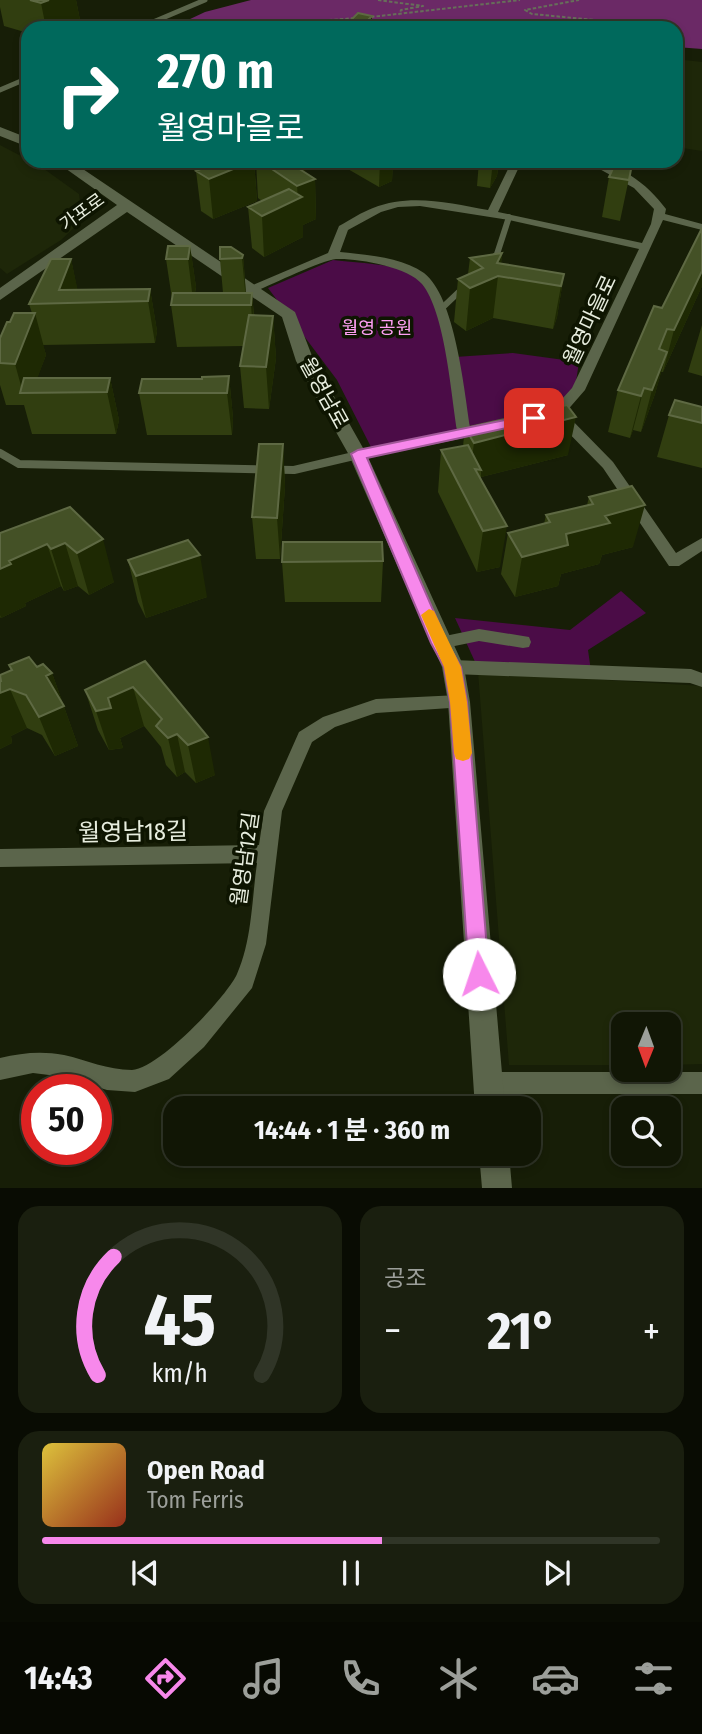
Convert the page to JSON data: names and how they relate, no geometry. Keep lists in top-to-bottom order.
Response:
{
  "streets": {
    "main road": ["가포로", "월영남로"],
    "street": ["월영마을로", "월영남18길", "월영남12길"]
  },
  "crossings": [
    ["가포로", "월영남로"],
    ["월영남로", "월영남12길"],
    ["월영남18길", "월영남12길"]
  ],
  "parks": ["월영 공원"],
  "north": "bottom",
  "page": {
    "turn": ["270 m", "월영마을로"],
    "limit": "50",
    "trip": "14:44 · 1 분 · 360 m",
    "tile": "공조",
    "heat": ["−", "21°", "+"],
    "song": ["Open Road", "Tom Ferris"],
    "tabs": "14:43",
    "gauge": ["45", "km/h"]
  }
}
